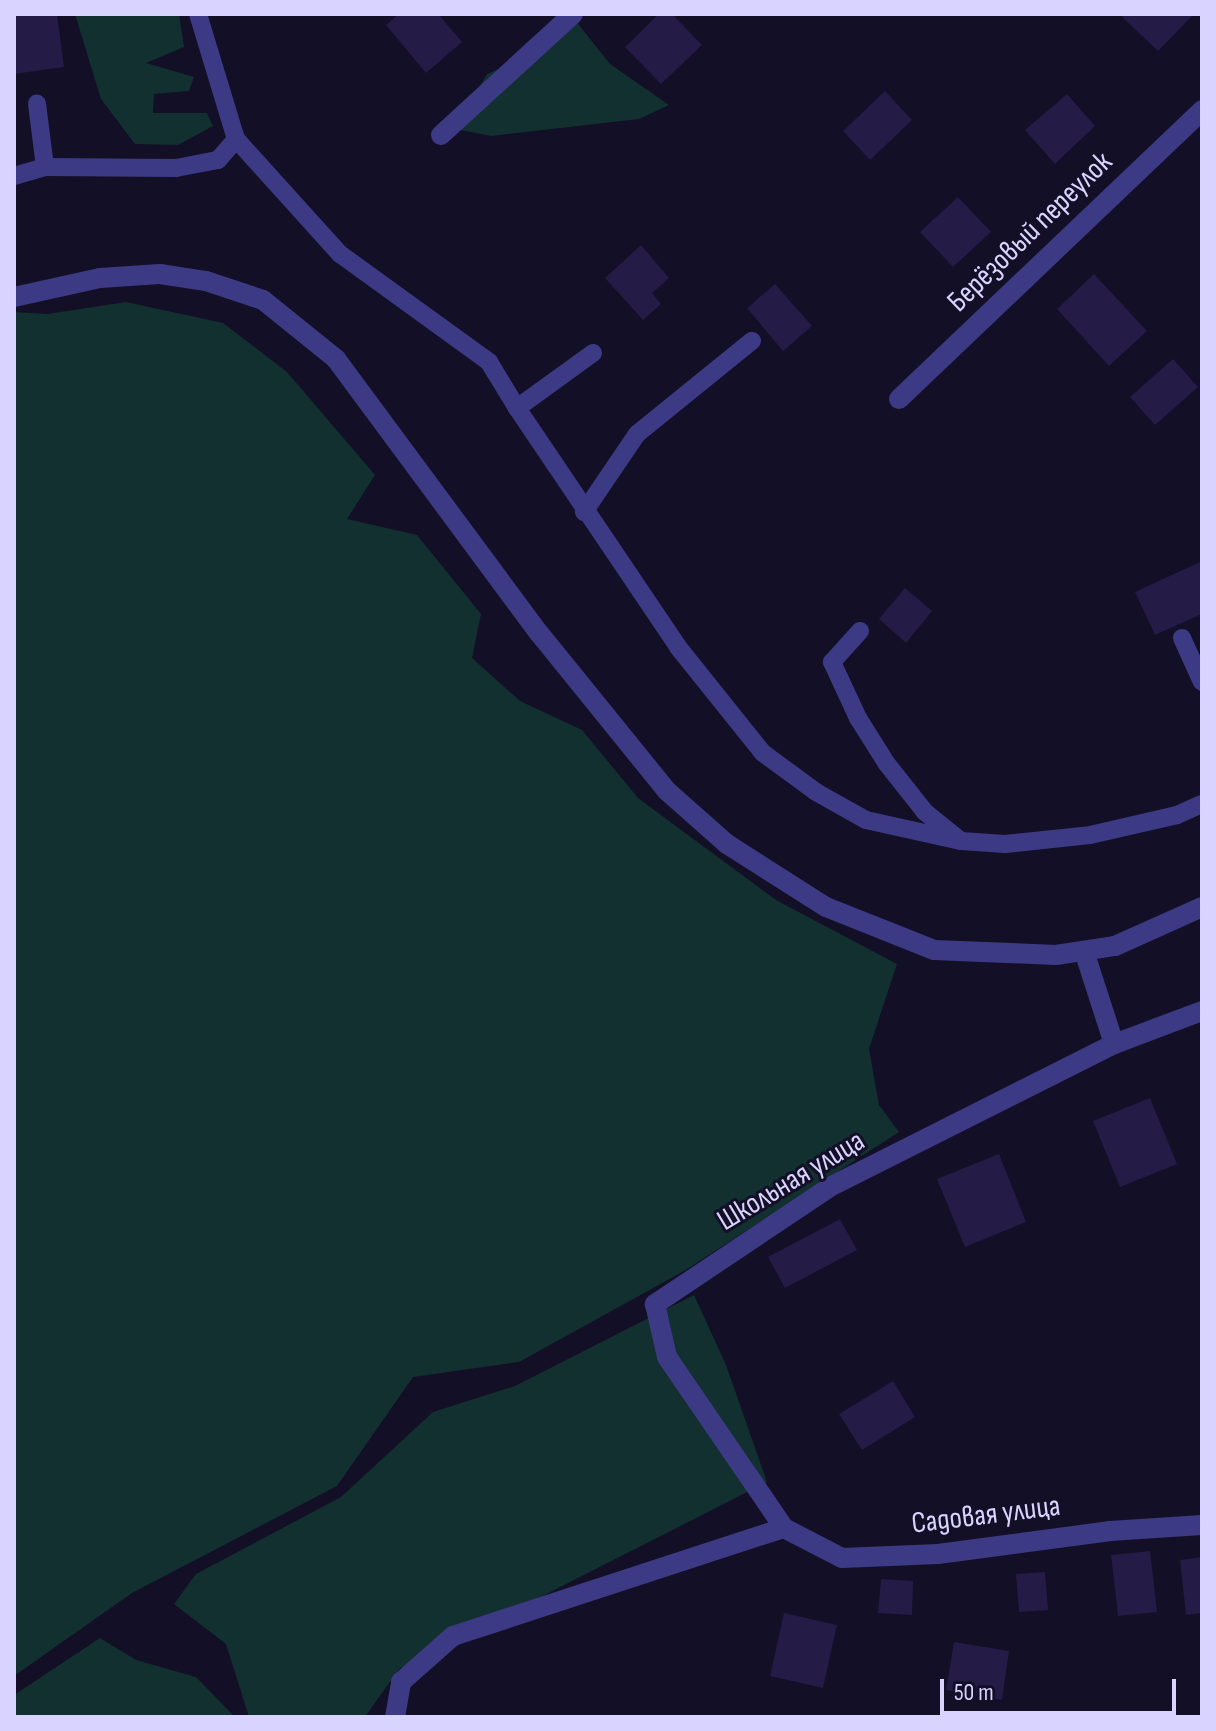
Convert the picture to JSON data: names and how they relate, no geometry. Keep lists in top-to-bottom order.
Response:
{
  "streets": {
    "street": ["Берёзовый переулок", "Школьная улица", "Садовая улица"]
  },
  "crossings": [
    ["Школьная улица", "Садовая улица"]
  ],
  "scale_bar": "50 m"
}
